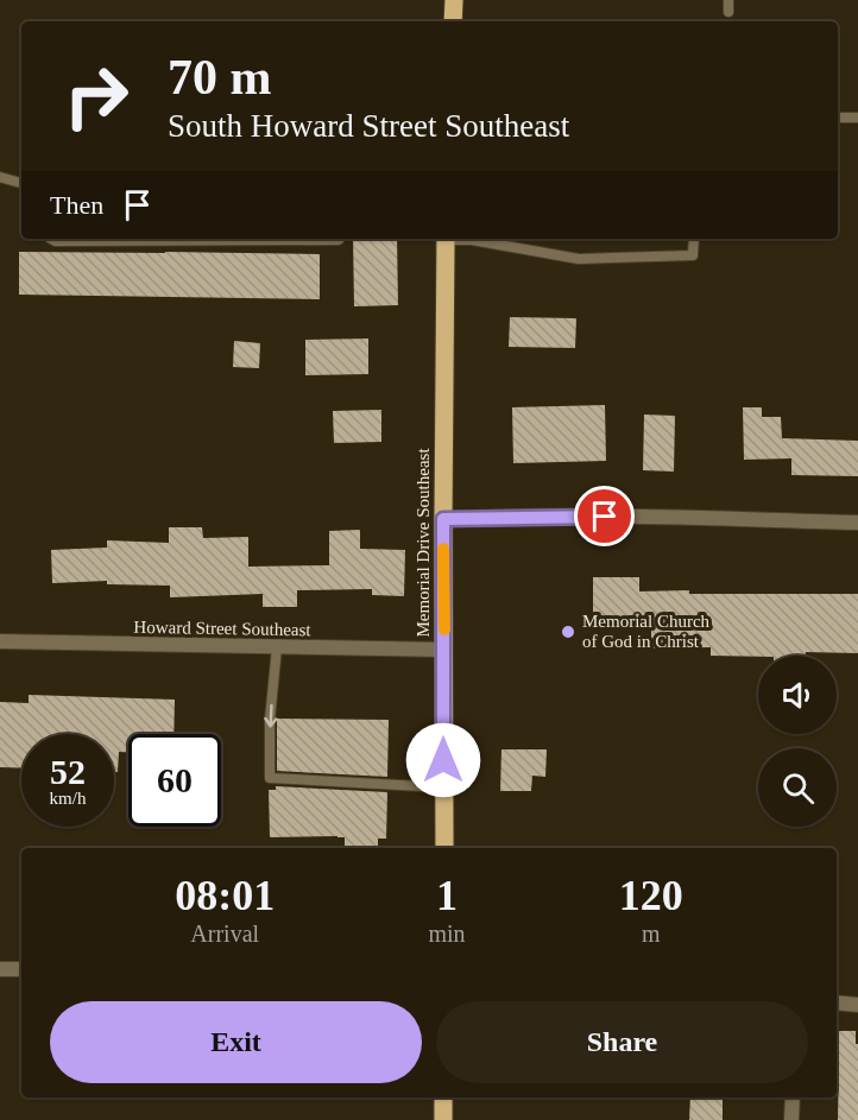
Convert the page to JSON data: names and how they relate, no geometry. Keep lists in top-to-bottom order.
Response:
{
  "streets": {
    "main road": ["Memorial Drive Southeast"],
    "street": ["Howard Street Southeast"]
  },
  "crossings": [
    ["Memorial Drive Southeast", "Howard Street Southeast"]
  ],
  "places": ["Memorial Church of God in Christ"],
  "page": {
    "turn": ["70 m", "South Howard Street Southeast"],
    "then": "Then",
    "speed": "52 km/h",
    "limit": "60",
    "eta": [
      "08:01",
      "Arrival",
      "1",
      "min",
      "120",
      "m"
    ],
    "buttons": ["Exit", "Share"]
  }
}
